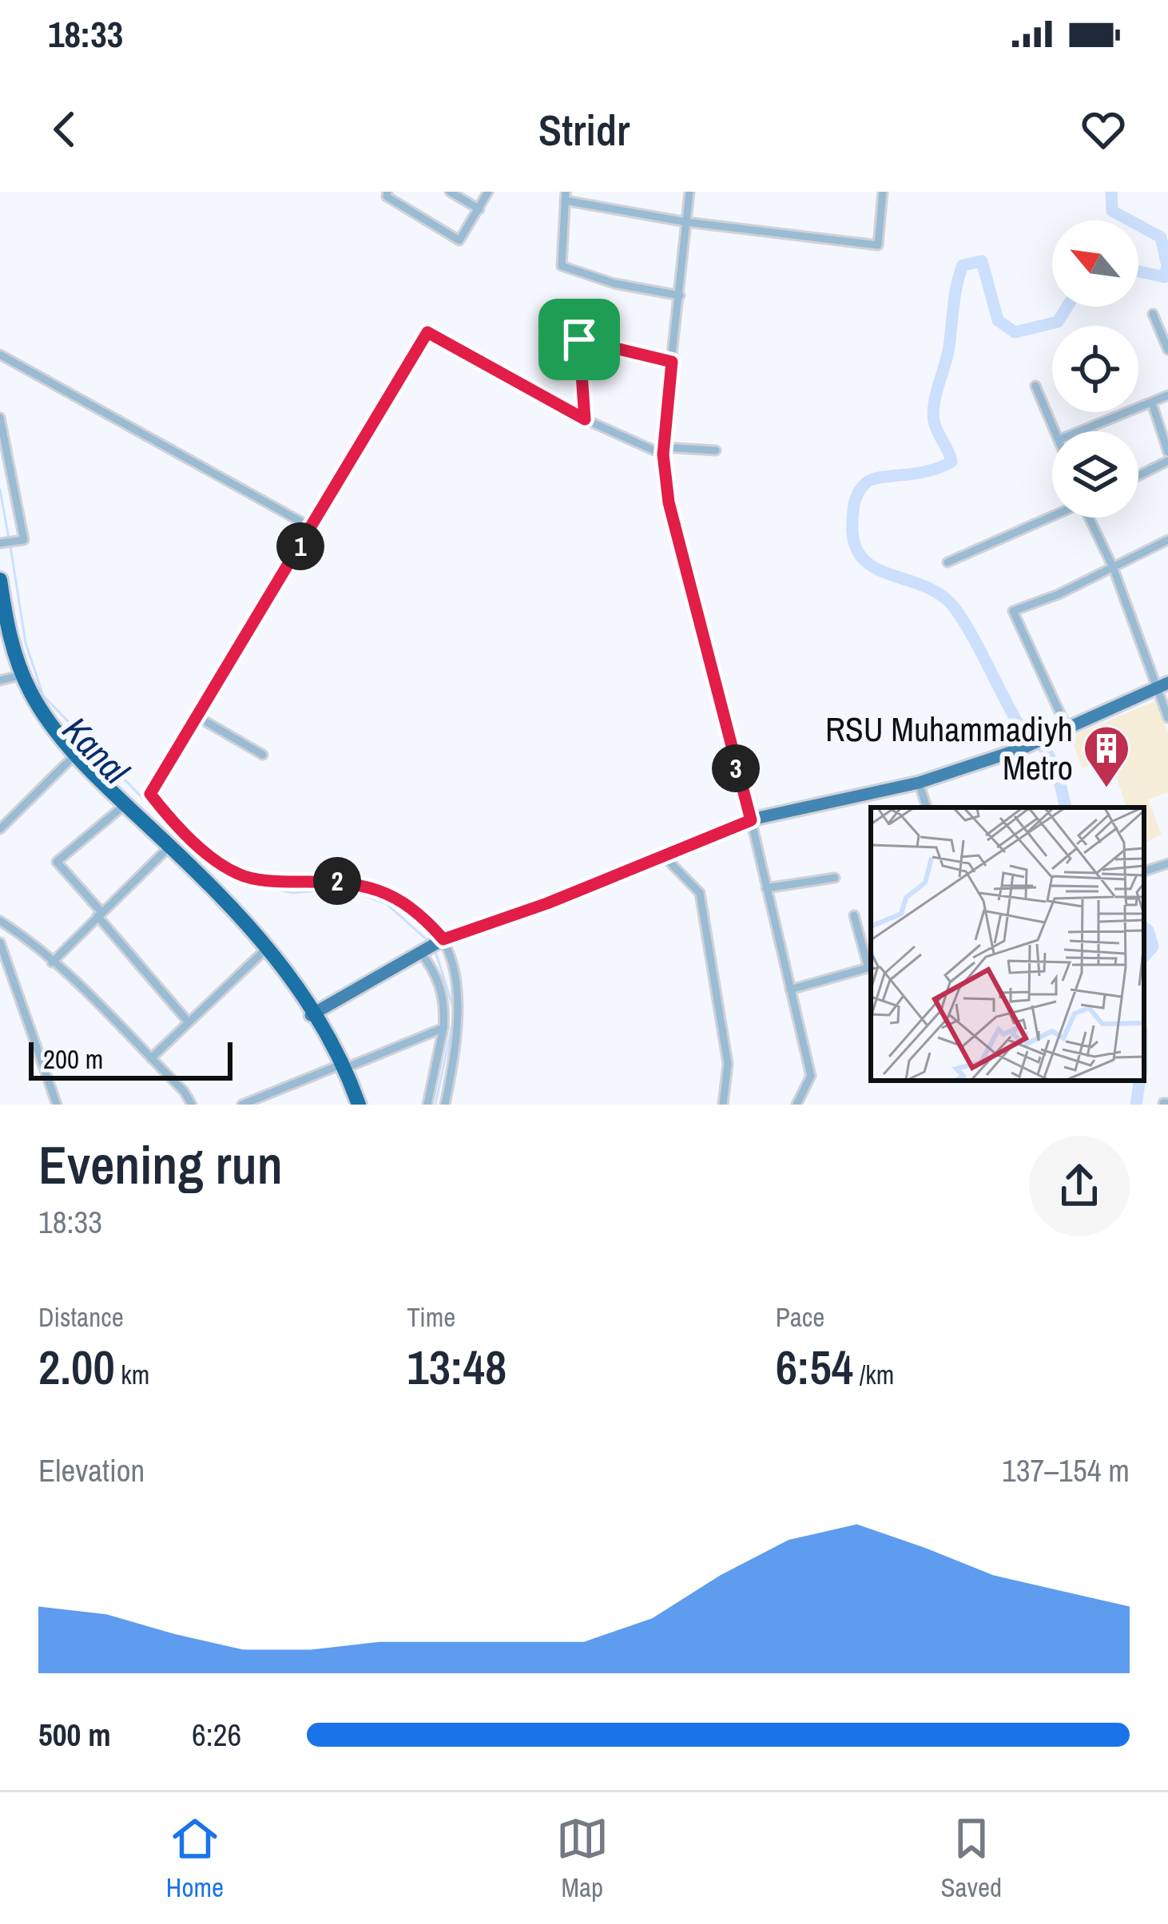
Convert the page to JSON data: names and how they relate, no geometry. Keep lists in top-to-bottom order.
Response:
{
  "water": ["Kanal"],
  "places": {
    "building": ["RSU Muhammadiyh Metro"]
  },
  "scale_bar": "200 m",
  "north": "top left",
  "page": {
    "status": "18:33",
    "header": "Stridr",
    "pins": ["1", "3", "2"],
    "scale": "200 m",
    "heading": ["Evening run", "18:33"],
    "stats": [
      ["Distance", "2.00 km"],
      ["Time", "13:48"],
      ["Pace", "6:54 /km"]
    ],
    "chart": ["Elevation", "137–154 m"],
    "list": [
      {
        "name": "500 m",
        "note": "6:26"
      }
    ],
    "tabs": ["Home", "Map", "Saved"]
  }
}
